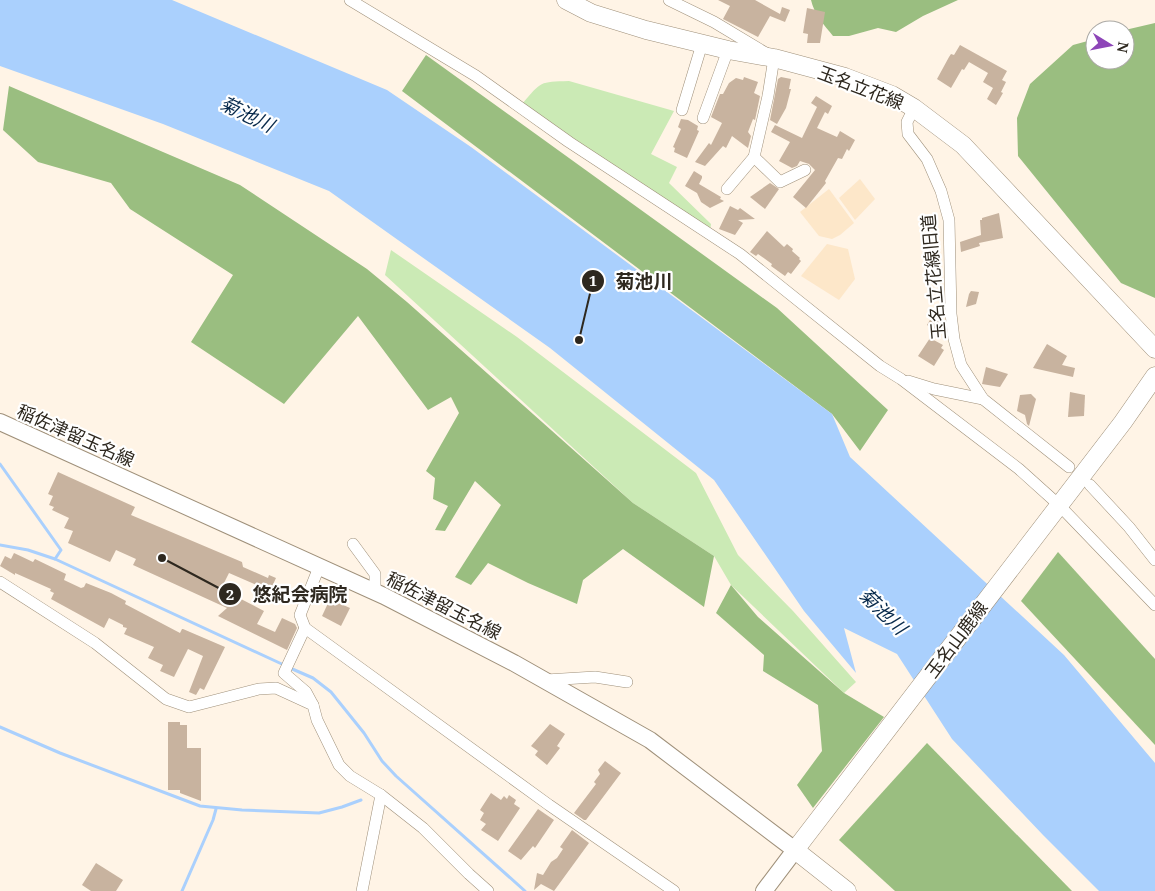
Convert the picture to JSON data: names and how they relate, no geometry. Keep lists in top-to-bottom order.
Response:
{
  "streets": {
    "main road": ["玉名立花線", "稲佐津留玉名線", "玉名山鹿線"],
    "street": ["玉名立花線旧道"]
  },
  "crossings": [
    ["玉名立花線", "玉名立花線旧道"],
    ["稲佐津留玉名線", "玉名山鹿線"]
  ],
  "water": ["菊池川"],
  "places": ["菊池川", "悠紀会病院"],
  "north": "right"
}
